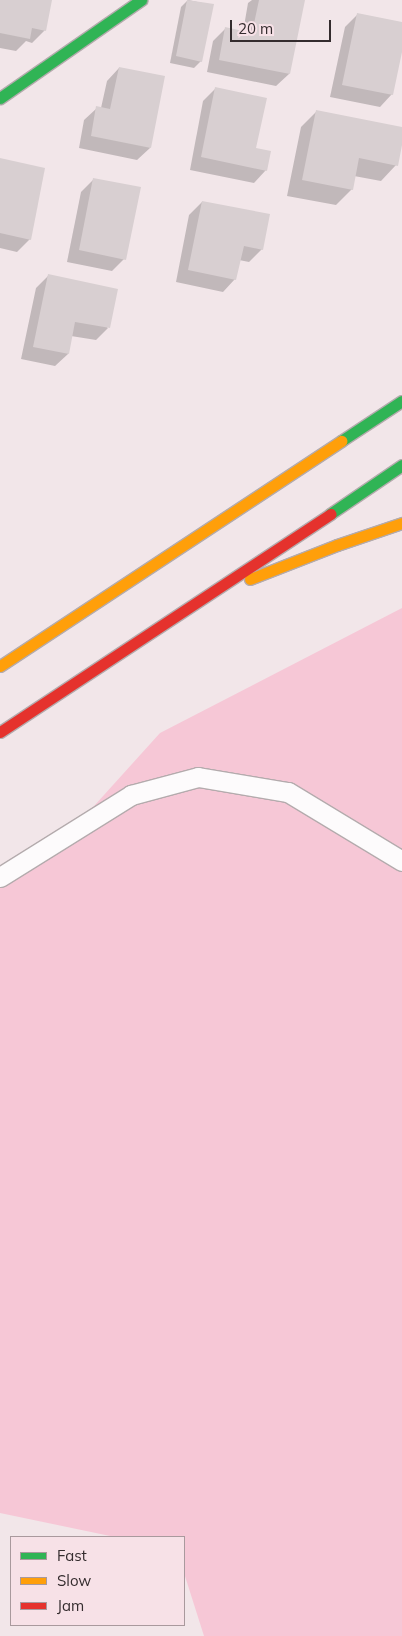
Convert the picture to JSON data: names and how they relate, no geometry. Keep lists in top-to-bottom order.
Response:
{
  "legend": ["Fast", "Slow", "Jam"],
  "scale_bar": "20 m"
}
